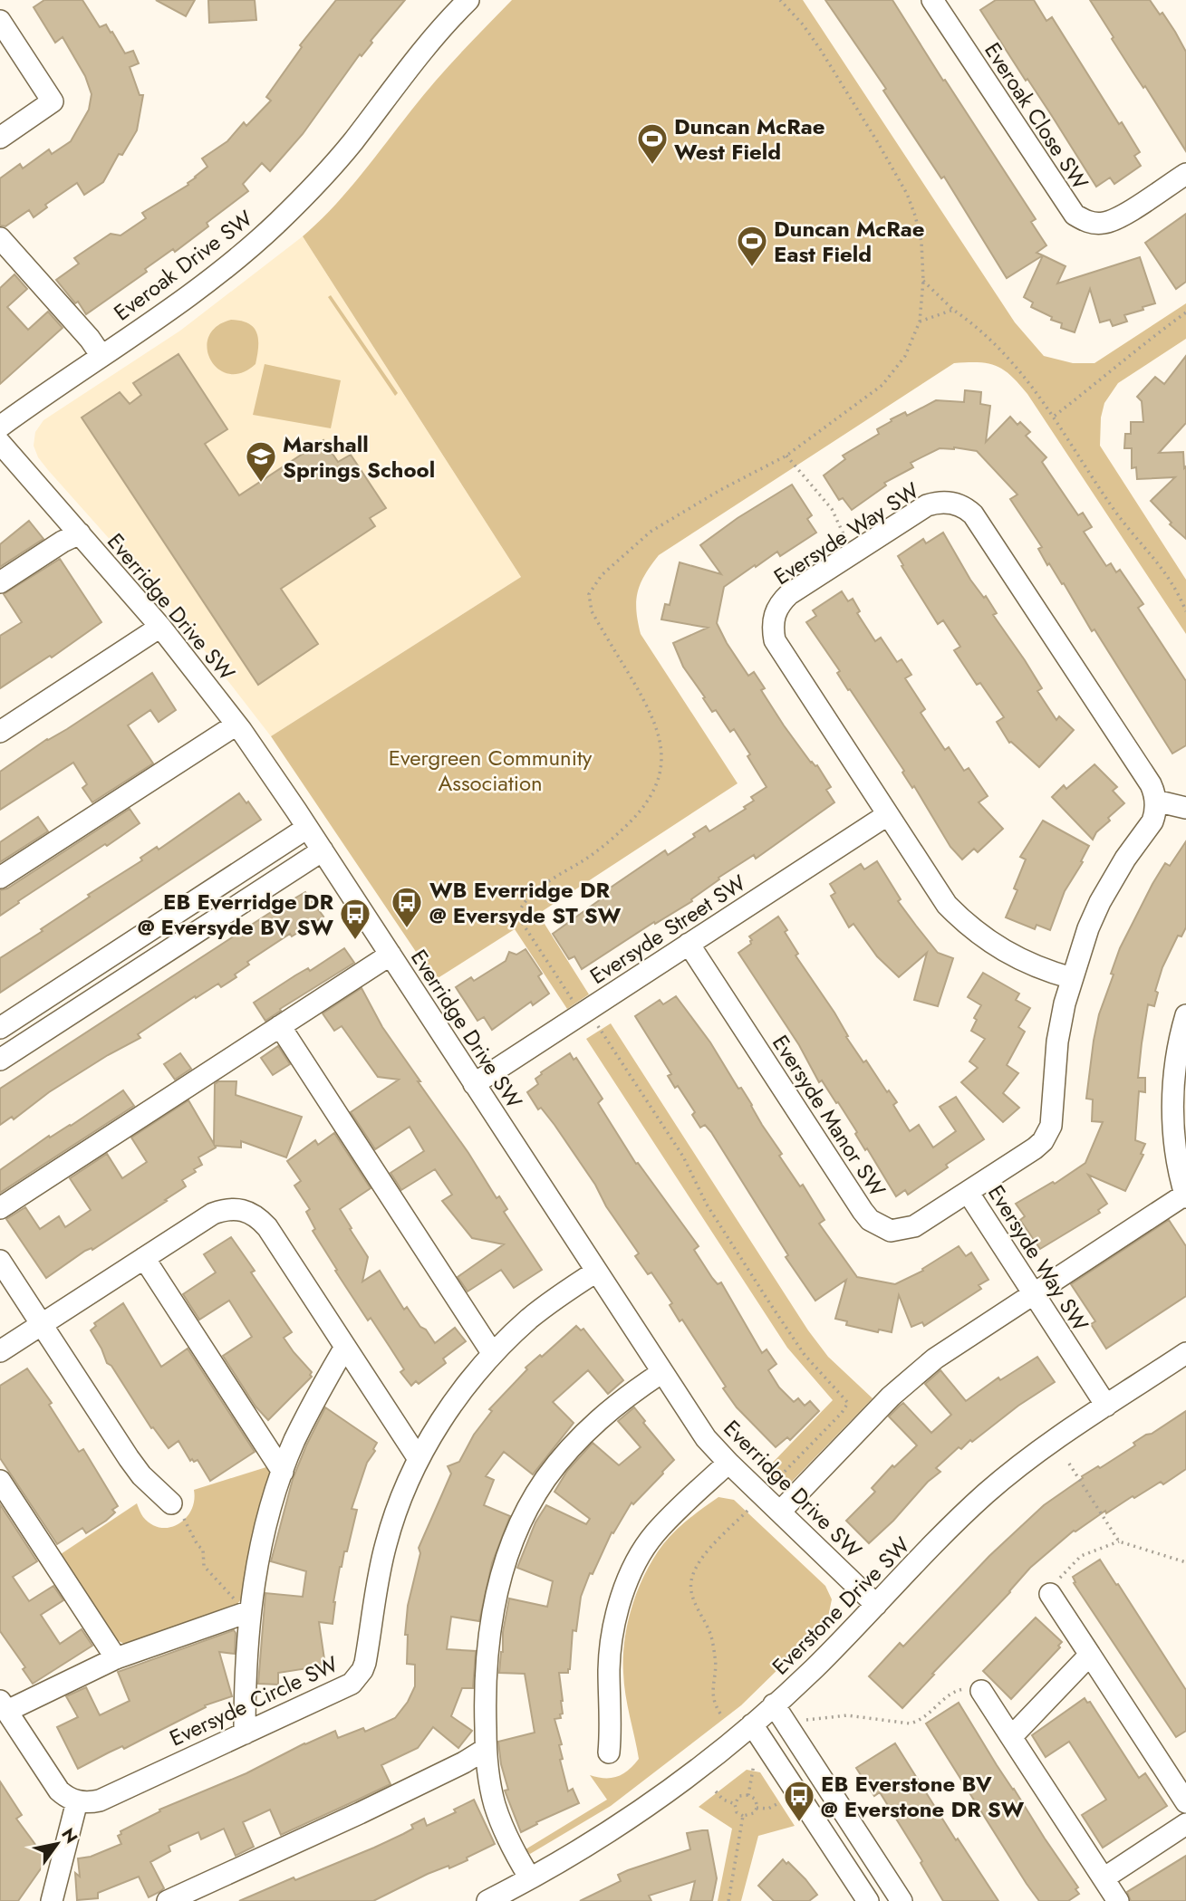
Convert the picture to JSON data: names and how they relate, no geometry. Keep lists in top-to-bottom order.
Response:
{
  "streets": {
    "street": [
      "Everoak Close SW",
      "Everoak Drive SW",
      "Eversyde Way SW",
      "Everridge Drive SW",
      "Eversyde Street SW",
      "Eversyde Manor SW",
      "Everstone Drive SW",
      "Eversyde Circle SW"
    ]
  },
  "crossings": [
    ["Eversyde Way SW", "Eversyde Street SW"],
    ["Eversyde Way SW", "Eversyde Manor SW"],
    ["Eversyde Way SW", "Everstone Drive SW"],
    ["Everridge Drive SW", "Eversyde Street SW"],
    ["Everridge Drive SW", "Everstone Drive SW"],
    ["Everridge Drive SW", "Eversyde Circle SW"],
    ["Eversyde Street SW", "Eversyde Manor SW"]
  ],
  "parks": ["Evergreen Community Association"],
  "places": {
    "sports": ["Duncan McRae West Field", "Duncan McRae East Field"],
    "school or university": ["Marshall Springs School"],
    "bus stop": ["WB Everridge DR @ Eversyde ST SW", "EB Everridge DR @ Eversyde BV SW", "EB Everstone BV @ Everstone DR SW"]
  },
  "north": "top right"
}
